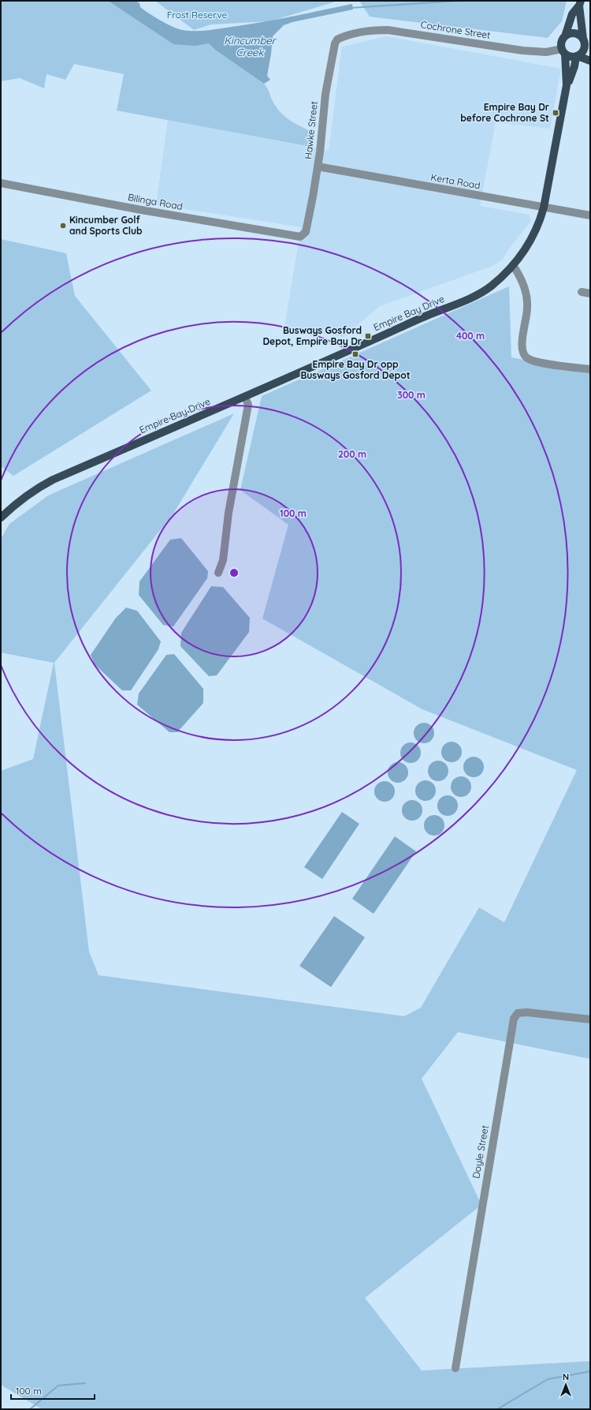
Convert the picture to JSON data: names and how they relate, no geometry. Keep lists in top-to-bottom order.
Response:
{
  "streets": {
    "main road": ["Empire Bay Drive"],
    "street": [
      "Cochrone Street",
      "Hawke Street",
      "Kerta Road",
      "Bilinga Road",
      "Doyle Street"
    ]
  },
  "crossings": [
    ["Cochrone Street", "Hawke Street"],
    ["Cochrone Street", "Empire Bay Drive"],
    ["Hawke Street", "Kerta Road"],
    ["Hawke Street", "Bilinga Road"],
    ["Kerta Road", "Empire Bay Drive"]
  ],
  "water": ["Kincumber Creek"],
  "parks": ["Frost Reserve"],
  "places": {
    "transit": ["Empire Bay Dr before Cochrone St", "Busways Gosford Depot, Empire Bay Dr", "Empire Bay Dr opp Busways Gosford Depot"],
    "other": ["Kincumber Golf and Sports Club"]
  },
  "scale_bar": "100 m",
  "north": "top",
  "rings": [
    "400 m",
    "300 m",
    "200 m",
    "100 m"
  ]
}
